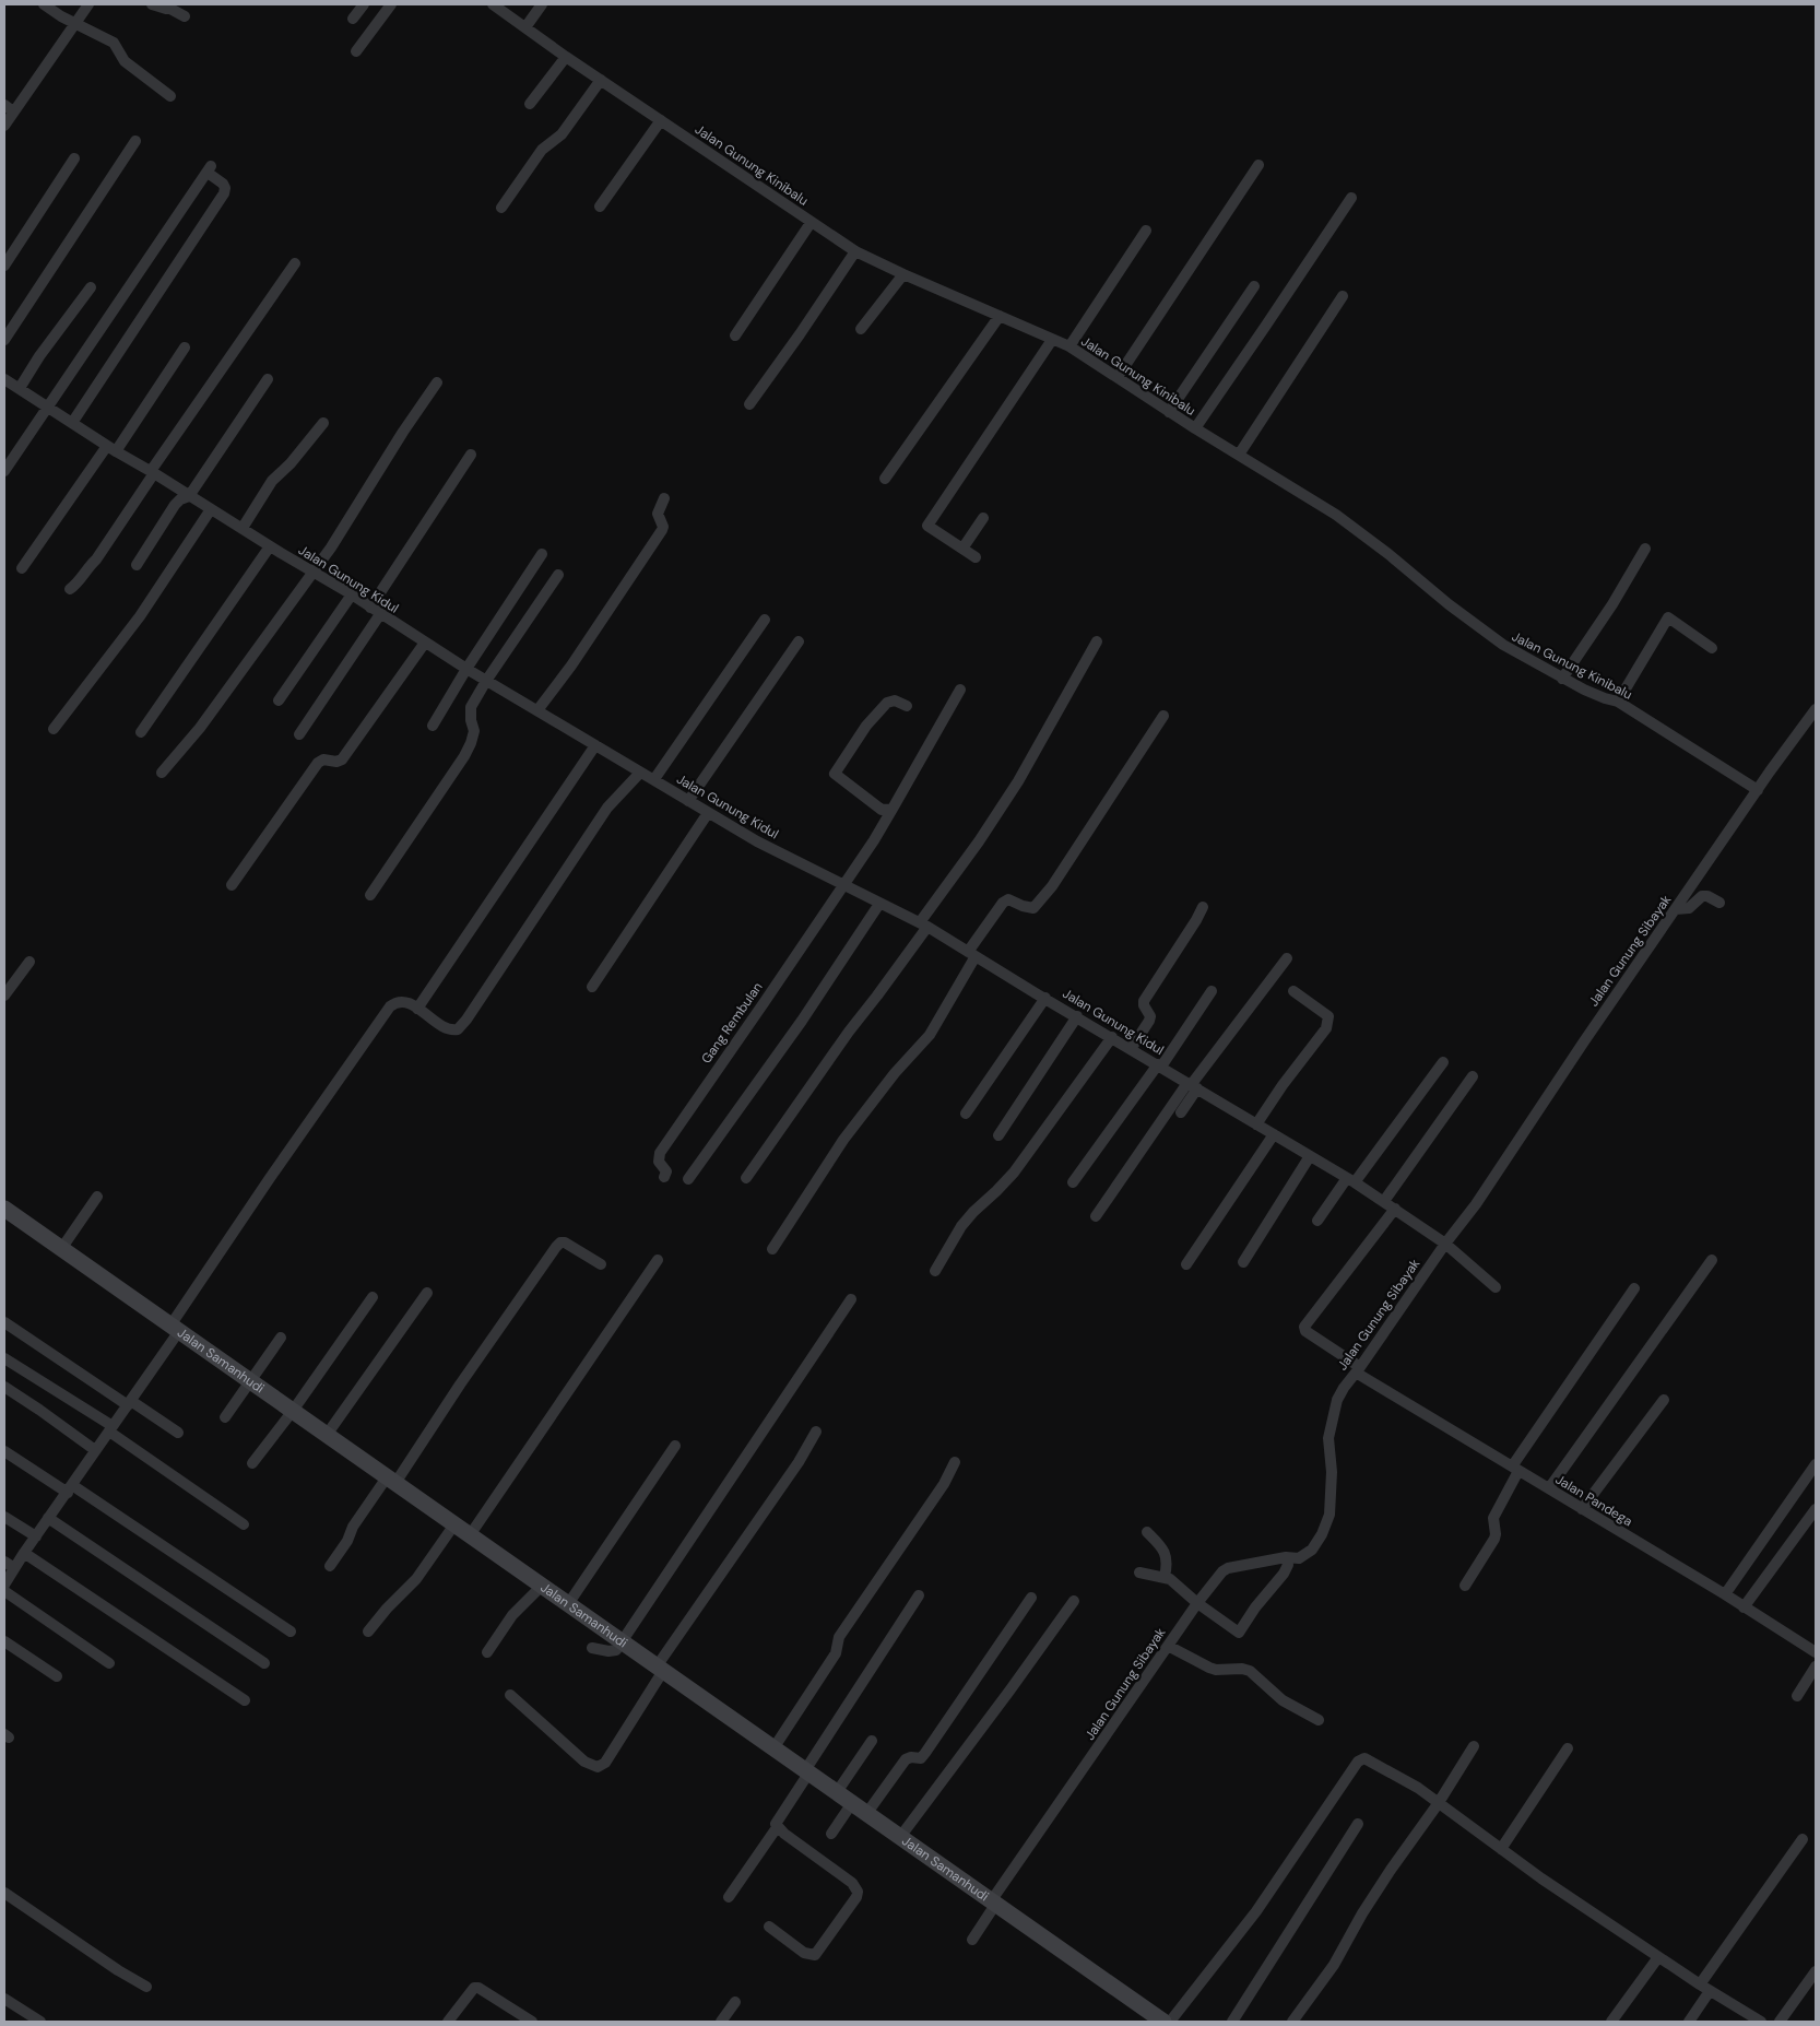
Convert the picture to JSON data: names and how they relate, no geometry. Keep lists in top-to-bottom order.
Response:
{
  "streets": {
    "street": [
      "Jalan Gunung Kinibalu",
      "Jalan Gunung Kidul",
      "Jalan Gunung Sibayak",
      "Gang Rembulan",
      "Jalan Samanhudi",
      "Jalan Pandega"
    ]
  },
  "crossings": [
    ["Jalan Gunung Kinibalu", "Jalan Gunung Sibayak"],
    ["Jalan Gunung Kidul", "Jalan Gunung Sibayak"],
    ["Jalan Gunung Kidul", "Gang Rembulan"],
    ["Jalan Gunung Kidul", "Jalan Pandega"],
    ["Jalan Gunung Sibayak", "Jalan Samanhudi"],
    ["Jalan Gunung Sibayak", "Jalan Pandega"]
  ]
}
